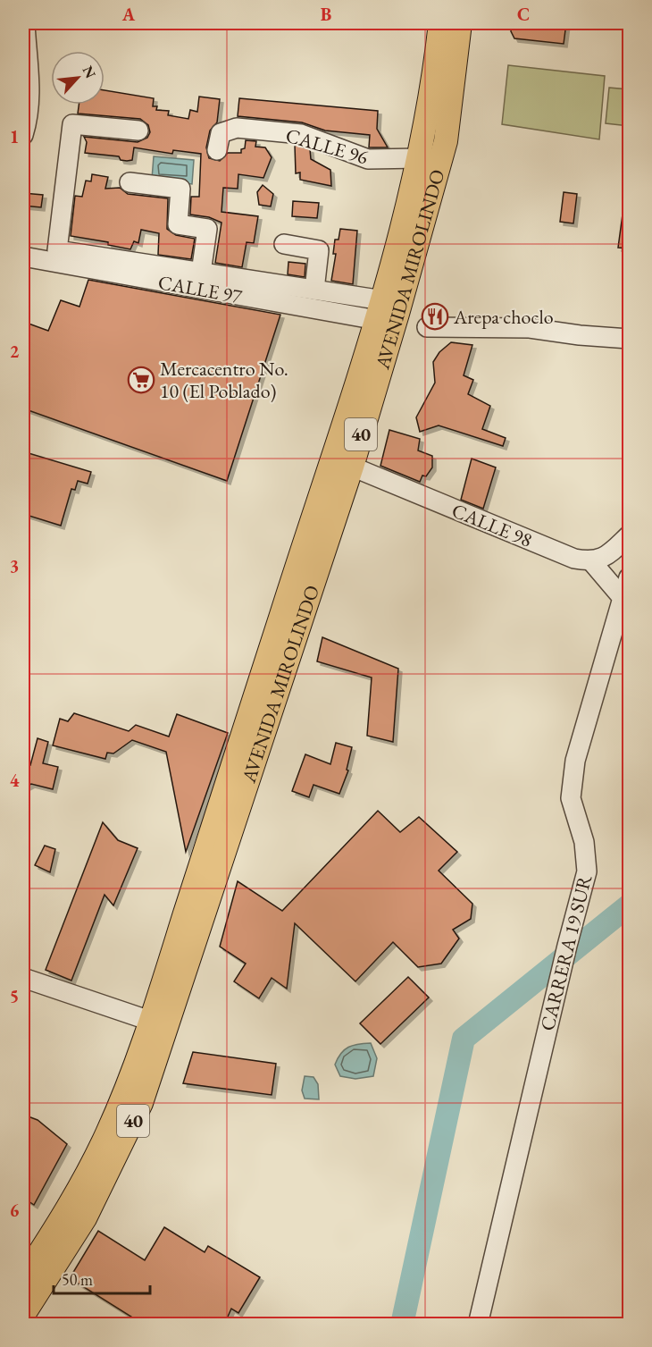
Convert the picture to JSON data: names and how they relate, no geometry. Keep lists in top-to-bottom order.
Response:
{
  "streets": {
    "main road": ["AVENIDA MIROLINDO", "40"],
    "street": [
      "CALLE 96",
      "CALLE 97",
      "CALLE 98",
      "CARRERA 19 SUR"
    ]
  },
  "crossings": [
    ["CALLE 96", "AVENIDA MIROLINDO"],
    ["AVENIDA MIROLINDO", "CALLE 97"],
    ["AVENIDA MIROLINDO", "CALLE 98"]
  ],
  "places": {
    "restaurant": ["Arepa choclo"],
    "supermarket": ["Mercacentro No. 10 (El Poblado)"]
  },
  "scale_bar": "50 m",
  "north": "top right",
  "grid": {
    "columns": ["A", "B", "C"],
    "rows": [
      "1",
      "2",
      "3",
      "4",
      "5",
      "6"
    ]
  }
}
